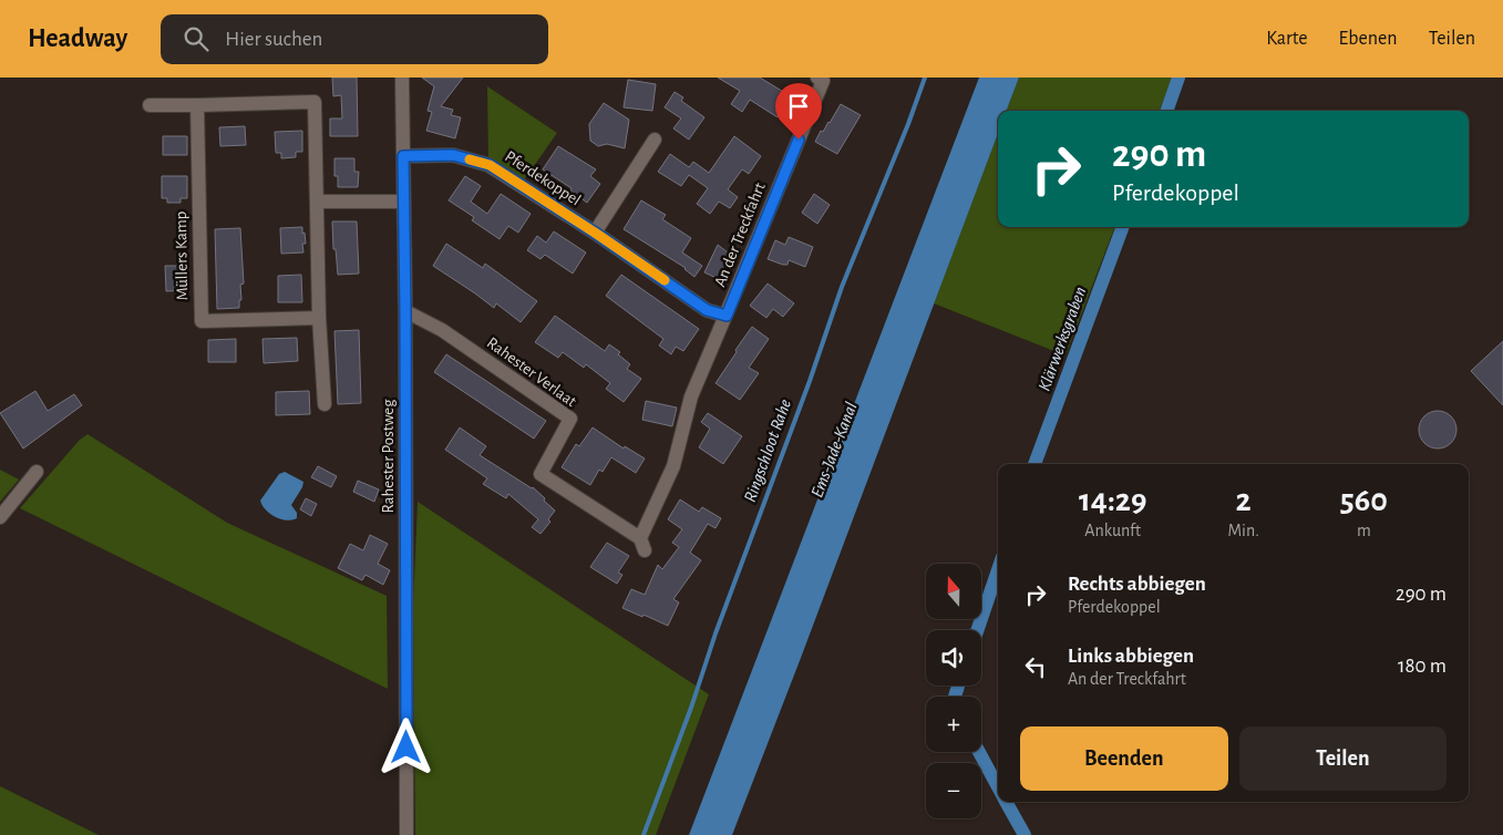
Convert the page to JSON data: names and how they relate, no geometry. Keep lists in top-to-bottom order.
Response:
{
  "streets": {
    "street": [
      "Pferdekoppel",
      "An der Treckfahrt",
      "Müllers Kamp",
      "Rahester Verlaat",
      "Rahester Postweg"
    ]
  },
  "crossings": [
    ["Pferdekoppel", "An der Treckfahrt"],
    ["Pferdekoppel", "Rahester Verlaat"],
    ["Pferdekoppel", "Rahester Postweg"],
    ["An der Treckfahrt", "Rahester Verlaat"],
    ["Rahester Verlaat", "Rahester Postweg"]
  ],
  "water": ["Klärwerksgraben", "Ems-Jade-Kanal", "Ringschloot Rahe"],
  "north": "top",
  "page": {
    "header": "Headway",
    "search": "Hier suchen",
    "nav": ["Karte", "Ebenen", "Teilen"],
    "turn": ["290 m", "Pferdekoppel"],
    "eta": [
      "14:29",
      "Ankunft",
      "2",
      "Min.",
      "560",
      "m"
    ],
    "list": [
      {
        "name": "Rechts abbiegen",
        "note": "Pferdekoppel",
        "value": "290 m"
      },
      {
        "name": "Links abbiegen",
        "note": "An der Treckfahrt",
        "value": "180 m"
      }
    ],
    "map_buttons": ["+", "−"],
    "buttons": ["Beenden", "Teilen"]
  }
}
